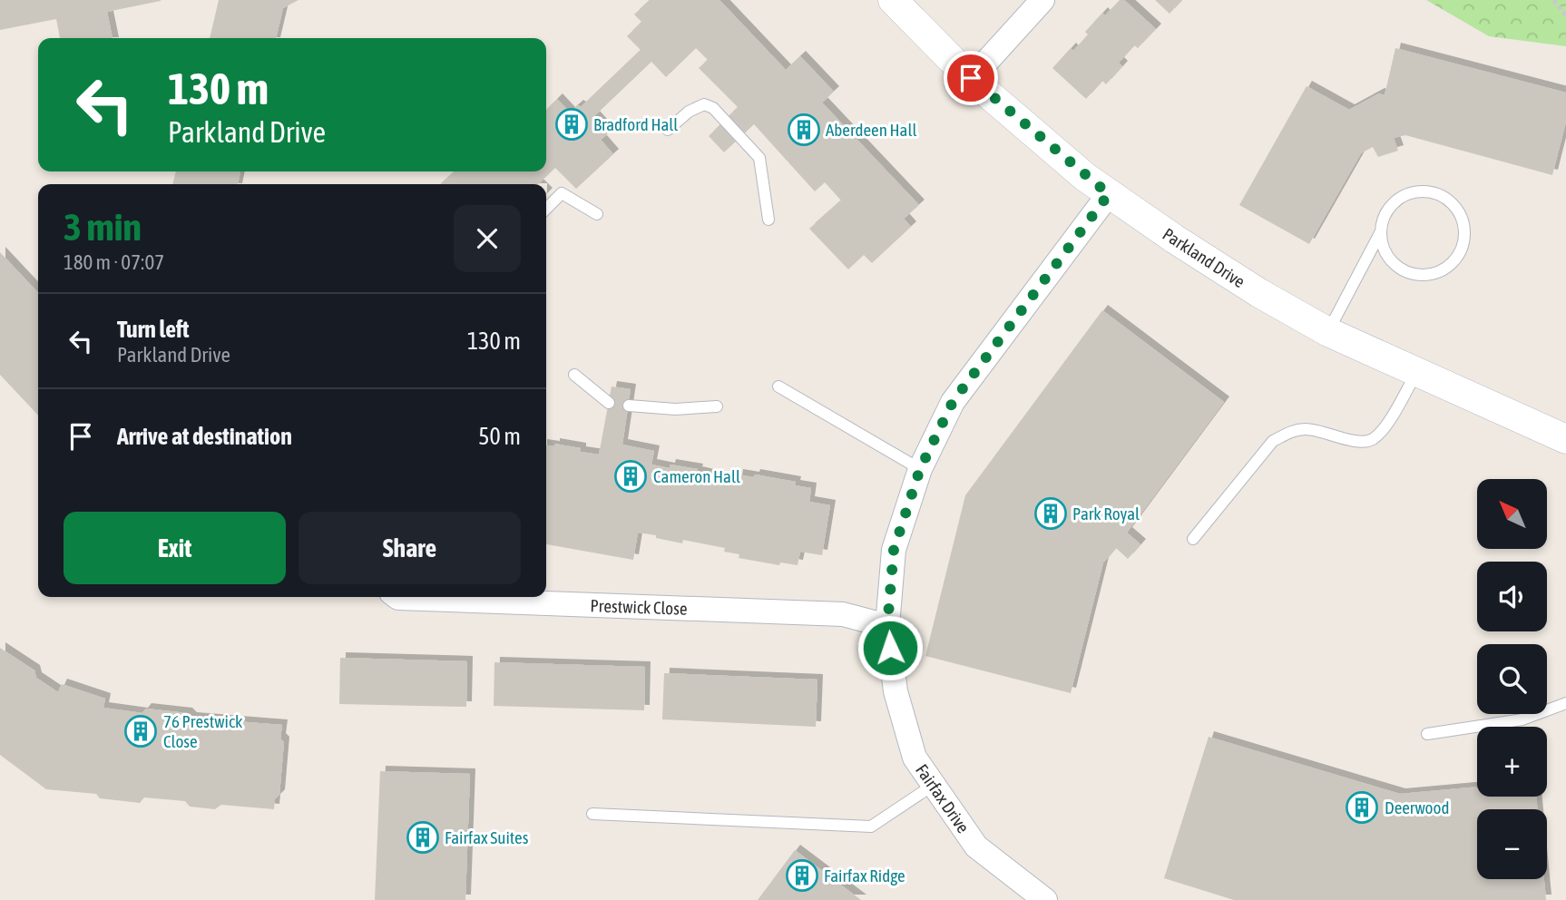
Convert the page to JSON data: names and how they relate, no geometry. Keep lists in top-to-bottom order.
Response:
{
  "streets": {
    "street": ["Parkland Drive", "Prestwick Close", "Fairfax Drive"]
  },
  "crossings": [
    ["Parkland Drive", "Fairfax Drive"],
    ["Prestwick Close", "Fairfax Drive"]
  ],
  "places": {
    "building": [
      "Bradford Hall",
      "Aberdeen Hall",
      "Cameron Hall",
      "Park Royal",
      "76 Prestwick Close",
      "Deerwood",
      "Fairfax Suites",
      "Fairfax Ridge"
    ]
  },
  "north": "top left",
  "page": {
    "turn": ["130 m", "Parkland Drive"],
    "heading": ["3 min", "180 m · 07:07"],
    "list": [
      {
        "name": "Turn left",
        "note": "Parkland Drive",
        "value": "130 m"
      },
      {
        "name": "Arrive at destination",
        "value": "50 m"
      }
    ],
    "map_buttons": ["+", "−"],
    "buttons": ["Exit", "Share"]
  }
}
